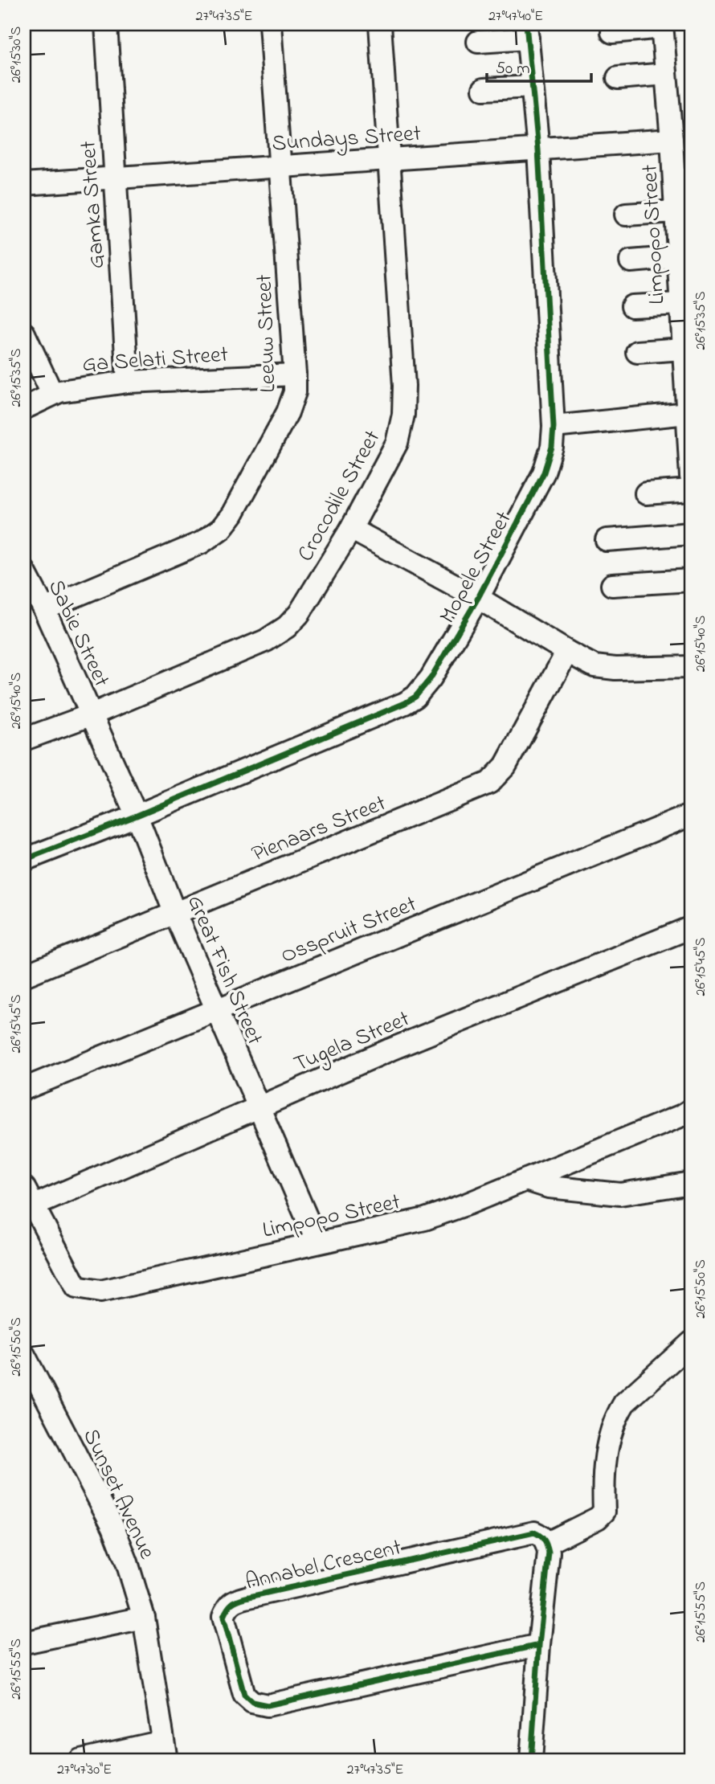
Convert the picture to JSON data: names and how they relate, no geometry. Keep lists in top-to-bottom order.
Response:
{
  "streets": {
    "street": [
      "Sundays Street",
      "Gamka Street",
      "Limpopo Street",
      "Leeuw Street",
      "Ga Selati Street",
      "Crocodile Street",
      "Mopele Street",
      "Sabie Street",
      "Pienaars Street",
      "Osspruit Street",
      "Great Fish Street",
      "Tugela Street",
      "Sunset Avenue",
      "Annabel Crescent"
    ]
  },
  "crossings": [
    ["Sundays Street", "Gamka Street"],
    ["Sundays Street", "Limpopo Street"],
    ["Sundays Street", "Leeuw Street"],
    ["Sundays Street", "Crocodile Street"],
    ["Sundays Street", "Mopele Street"],
    ["Gamka Street", "Ga Selati Street"],
    ["Limpopo Street", "Great Fish Street"],
    ["Limpopo Street", "Tugela Street"],
    ["Leeuw Street", "Ga Selati Street"],
    ["Leeuw Street", "Sabie Street"],
    ["Crocodile Street", "Sabie Street"],
    ["Crocodile Street", "Great Fish Street"],
    ["Mopele Street", "Great Fish Street"],
    ["Sabie Street", "Great Fish Street"],
    ["Pienaars Street", "Great Fish Street"],
    ["Osspruit Street", "Great Fish Street"],
    ["Great Fish Street", "Tugela Street"]
  ],
  "scale_bar": "50 m",
  "coordinates": [
    "27°47'35\"E",
    "27°47'40\"E",
    "26°15'30\"S",
    "26°15'35\"S",
    "26°15'40\"S",
    "26°15'45\"S",
    "26°15'50\"S",
    "26°15'55\"S",
    "27°47'30\"E"
  ]
}
